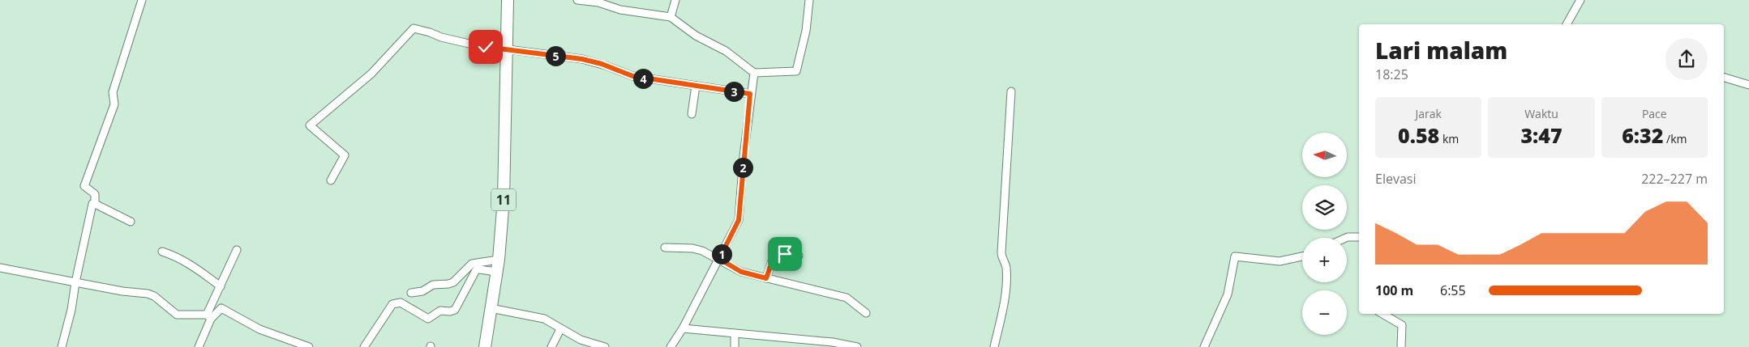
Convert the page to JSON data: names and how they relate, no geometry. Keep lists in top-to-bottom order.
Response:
{
  "streets": {
    "highway": ["11"]
  },
  "north": "left",
  "page": {
    "heading": ["Lari malam", "18:25"],
    "pins": [
      "5",
      "4",
      "3",
      "2",
      "1"
    ],
    "stats": [
      ["Jarak", "0.58 km"],
      ["Waktu", "3:47"],
      ["Pace", "6:32 /km"]
    ],
    "map_buttons": ["+", "−"],
    "chart": ["Elevasi", "222–227 m"],
    "list": [
      {
        "name": "100 m",
        "note": "6:55"
      }
    ]
  }
}
